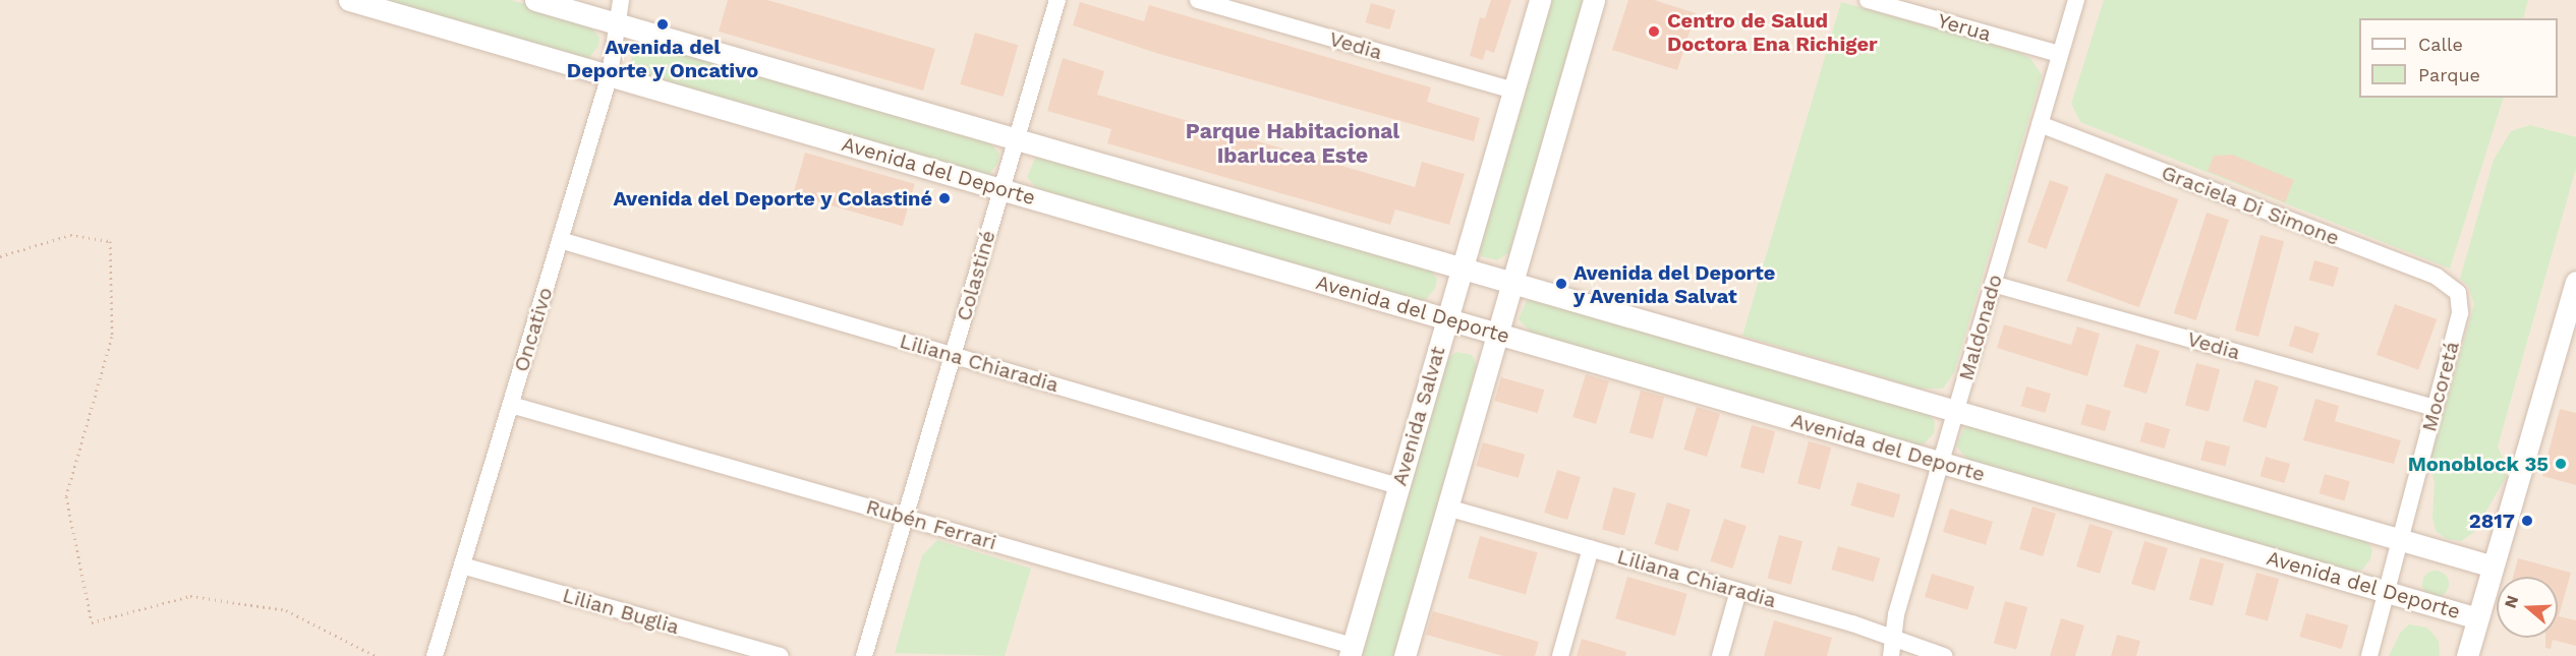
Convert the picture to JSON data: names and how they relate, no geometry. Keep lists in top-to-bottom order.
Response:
{
  "streets": {
    "street": [
      "Yerua",
      "Vedia",
      "Avenida del Deporte",
      "Graciela Di Simone",
      "Colastiné",
      "Maldonado",
      "Oncativo",
      "Liliana Chiaradia",
      "Mocoretá",
      "Avenida Salvat",
      "Rubén Ferrari",
      "Lilian Buglia"
    ]
  },
  "crossings": [
    ["Yerua", "Maldonado"],
    ["Vedia", "Maldonado"],
    ["Vedia", "Mocoretá"],
    ["Vedia", "Avenida Salvat"],
    ["Avenida del Deporte", "Colastiné"],
    ["Avenida del Deporte", "Maldonado"],
    ["Avenida del Deporte", "Oncativo"],
    ["Avenida del Deporte", "Mocoretá"],
    ["Avenida del Deporte", "Avenida Salvat"],
    ["Graciela Di Simone", "Maldonado"],
    ["Graciela Di Simone", "Mocoretá"],
    ["Colastiné", "Liliana Chiaradia"],
    ["Colastiné", "Rubén Ferrari"],
    ["Maldonado", "Liliana Chiaradia"],
    ["Oncativo", "Liliana Chiaradia"],
    ["Oncativo", "Rubén Ferrari"],
    ["Oncativo", "Lilian Buglia"],
    ["Liliana Chiaradia", "Avenida Salvat"],
    ["Avenida Salvat", "Rubén Ferrari"]
  ],
  "districts": ["Parque Habitacional Ibarlucea Este"],
  "places": [
    "Avenida del Deporte y Oncativo",
    "Centro de Salud Doctora Ena Richiger",
    "Avenida del Deporte y Colastiné",
    "Avenida del Deporte y Avenida Salvat",
    "Monoblock 35",
    "2817"
  ],
  "legend": ["Calle", "Parque"],
  "north": "left"
}
